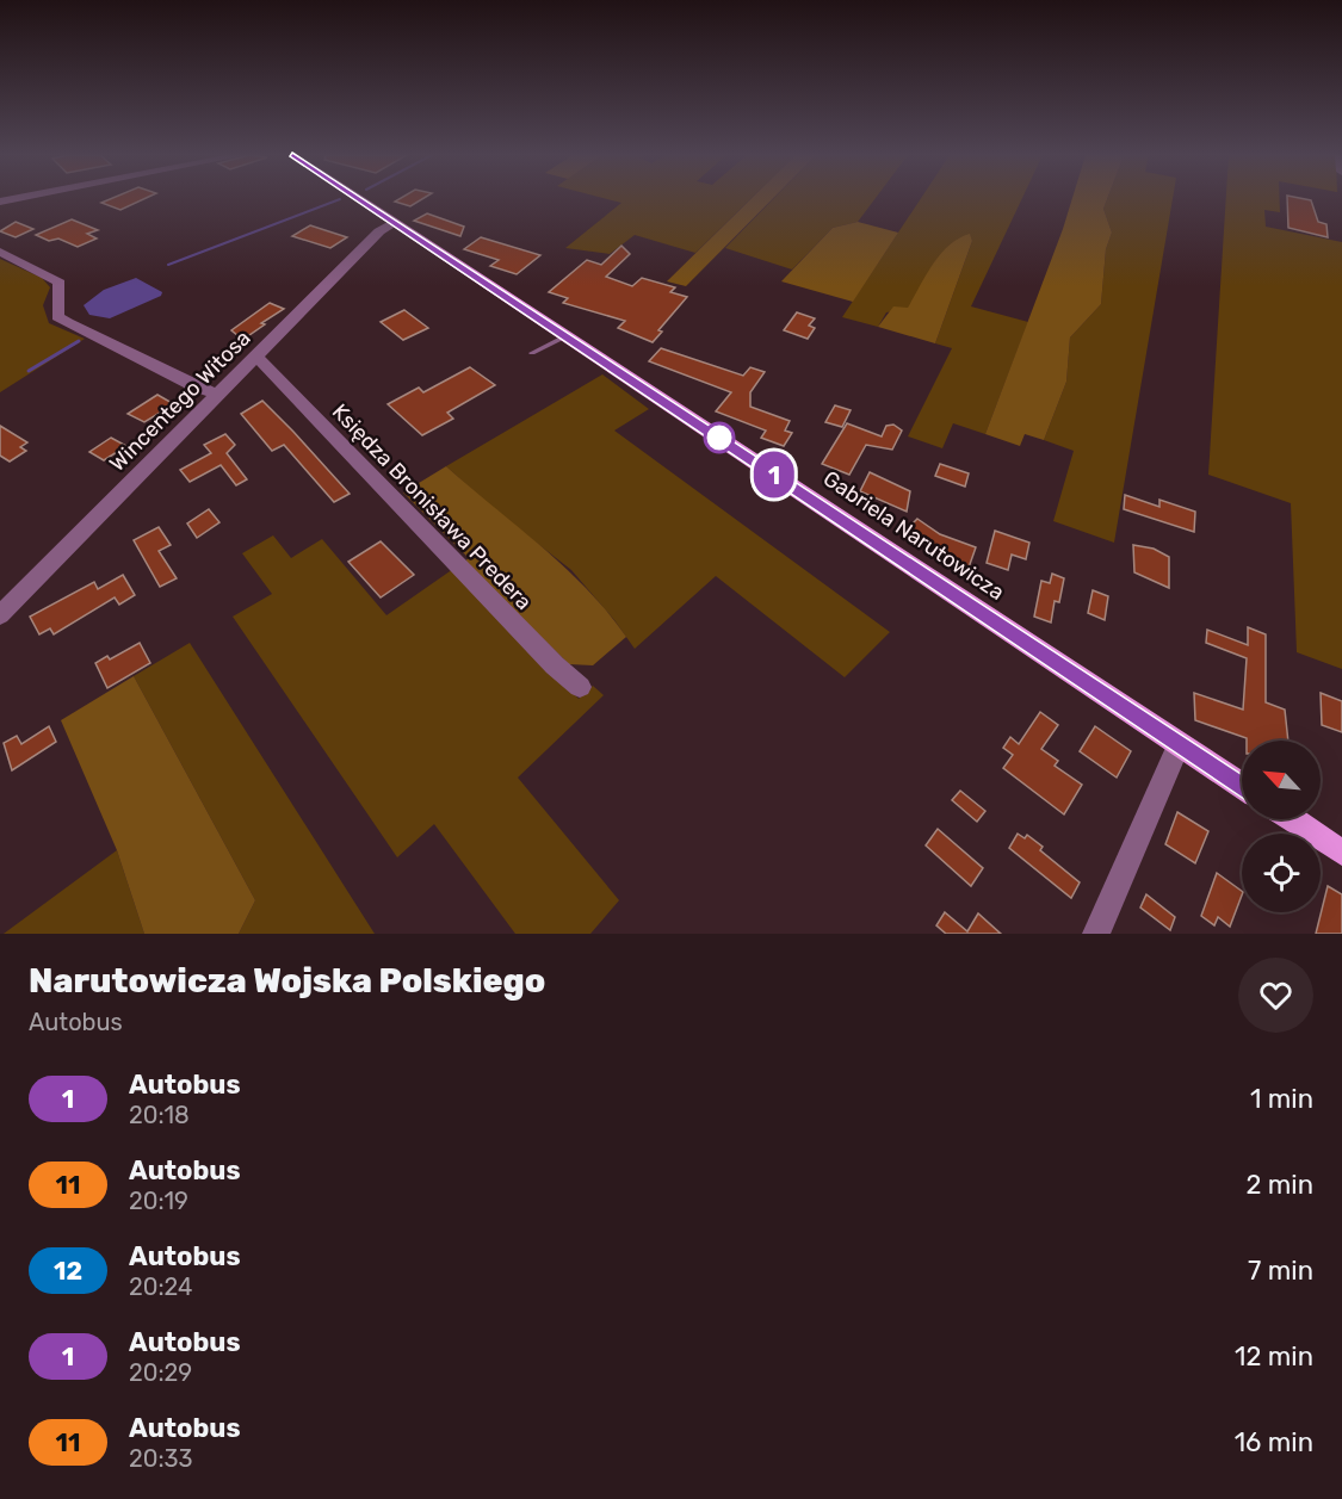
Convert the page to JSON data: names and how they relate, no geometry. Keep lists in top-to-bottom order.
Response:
{
  "streets": {
    "main road": ["Gabriela Narutowicza"],
    "street": ["Wincentego Witosa", "Księdza Bronisława Predera"]
  },
  "crossings": [
    ["Wincentego Witosa", "Księdza Bronisława Predera"],
    ["Wincentego Witosa", "Gabriela Narutowicza"]
  ],
  "lines": ["bus line 1"],
  "north": "top left",
  "page": {
    "on_map": "1",
    "heading": ["Narutowicza Wojska Polskiego", "Autobus"],
    "list": [
      {
        "mark": "1",
        "name": "Autobus",
        "note": "20:18",
        "value": "1 min"
      },
      {
        "mark": "11",
        "name": "Autobus",
        "note": "20:19",
        "value": "2 min"
      },
      {
        "mark": "12",
        "name": "Autobus",
        "note": "20:24",
        "value": "7 min"
      },
      {
        "mark": "1",
        "name": "Autobus",
        "note": "20:29",
        "value": "12 min"
      },
      {
        "mark": "11",
        "name": "Autobus",
        "note": "20:33",
        "value": "16 min"
      }
    ]
  }
}
